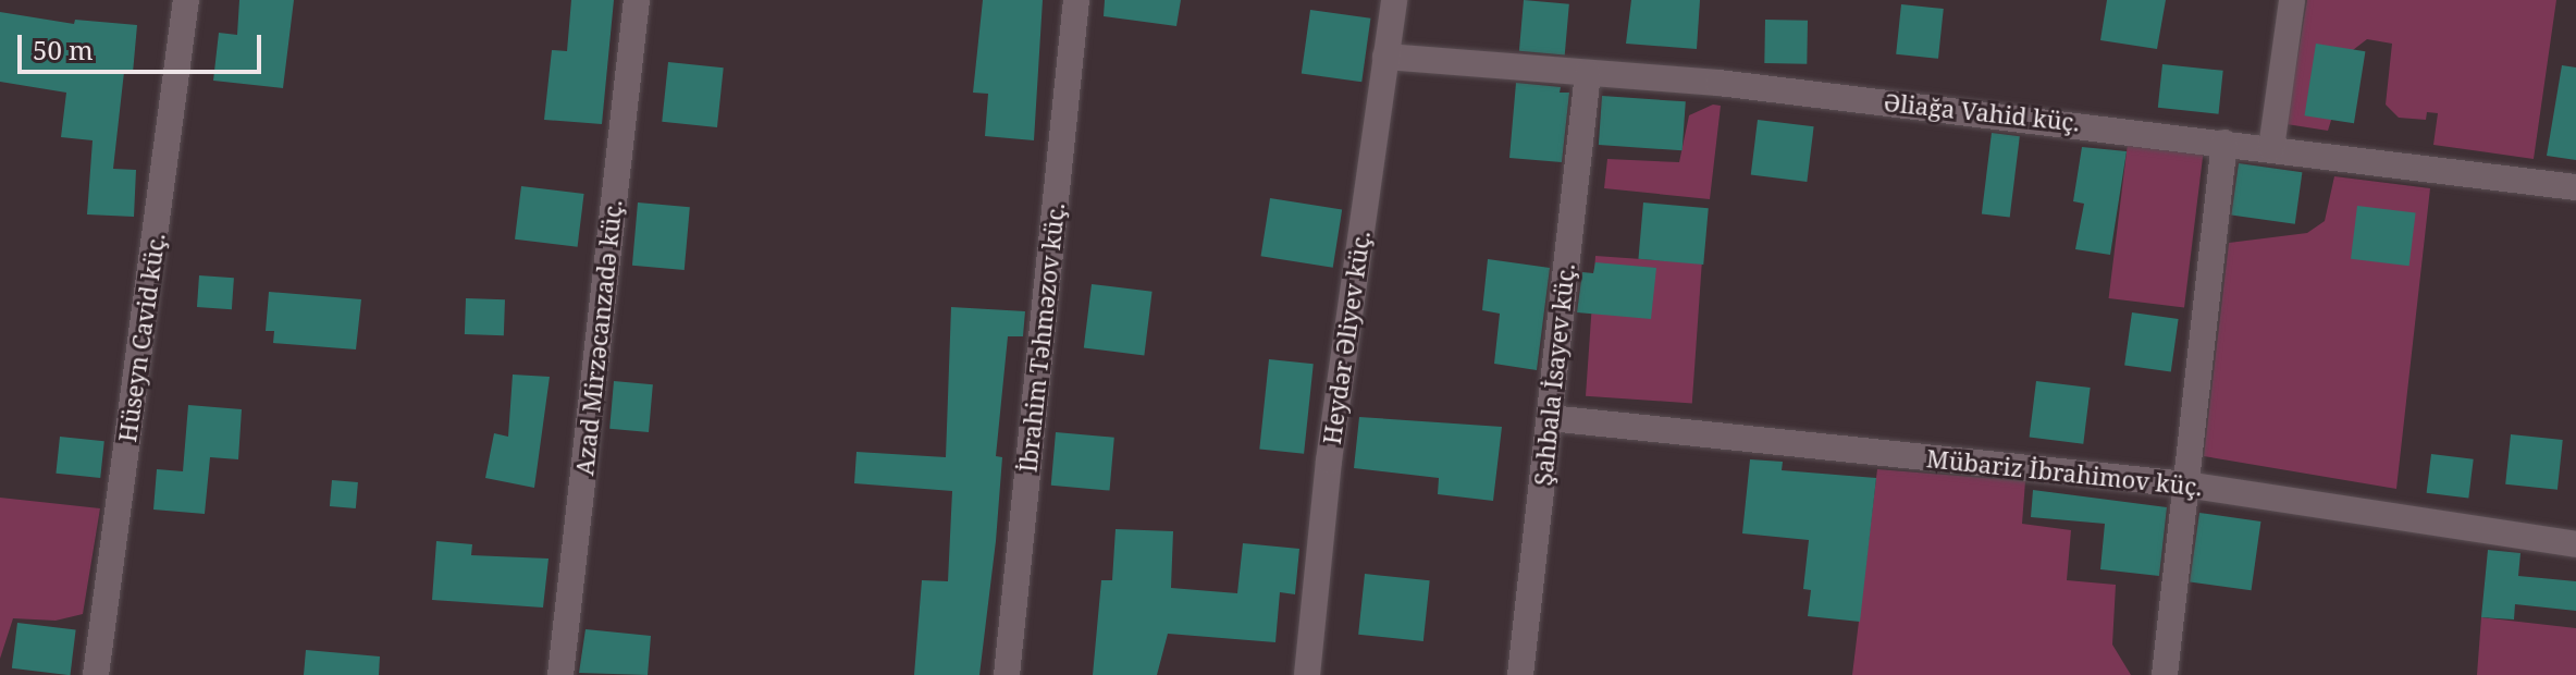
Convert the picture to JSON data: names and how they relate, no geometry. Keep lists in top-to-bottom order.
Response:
{
  "streets": {
    "street": [
      "Əliağa Vahid küç.",
      "Hüseyn Cavid küç.",
      "Azad Mirzəcanzadə küç.",
      "İbrahim Təhməzov küç.",
      "Heydər Əliyev küç.",
      "Şahbala İsayev küç.",
      "Mübariz İbrahimov küç."
    ]
  },
  "crossings": [
    ["Əliağa Vahid küç.", "Heydər Əliyev küç."],
    ["Əliağa Vahid küç.", "Şahbala İsayev küç."],
    ["Şahbala İsayev küç.", "Mübariz İbrahimov küç."]
  ],
  "scale_bar": "50 m"
}
